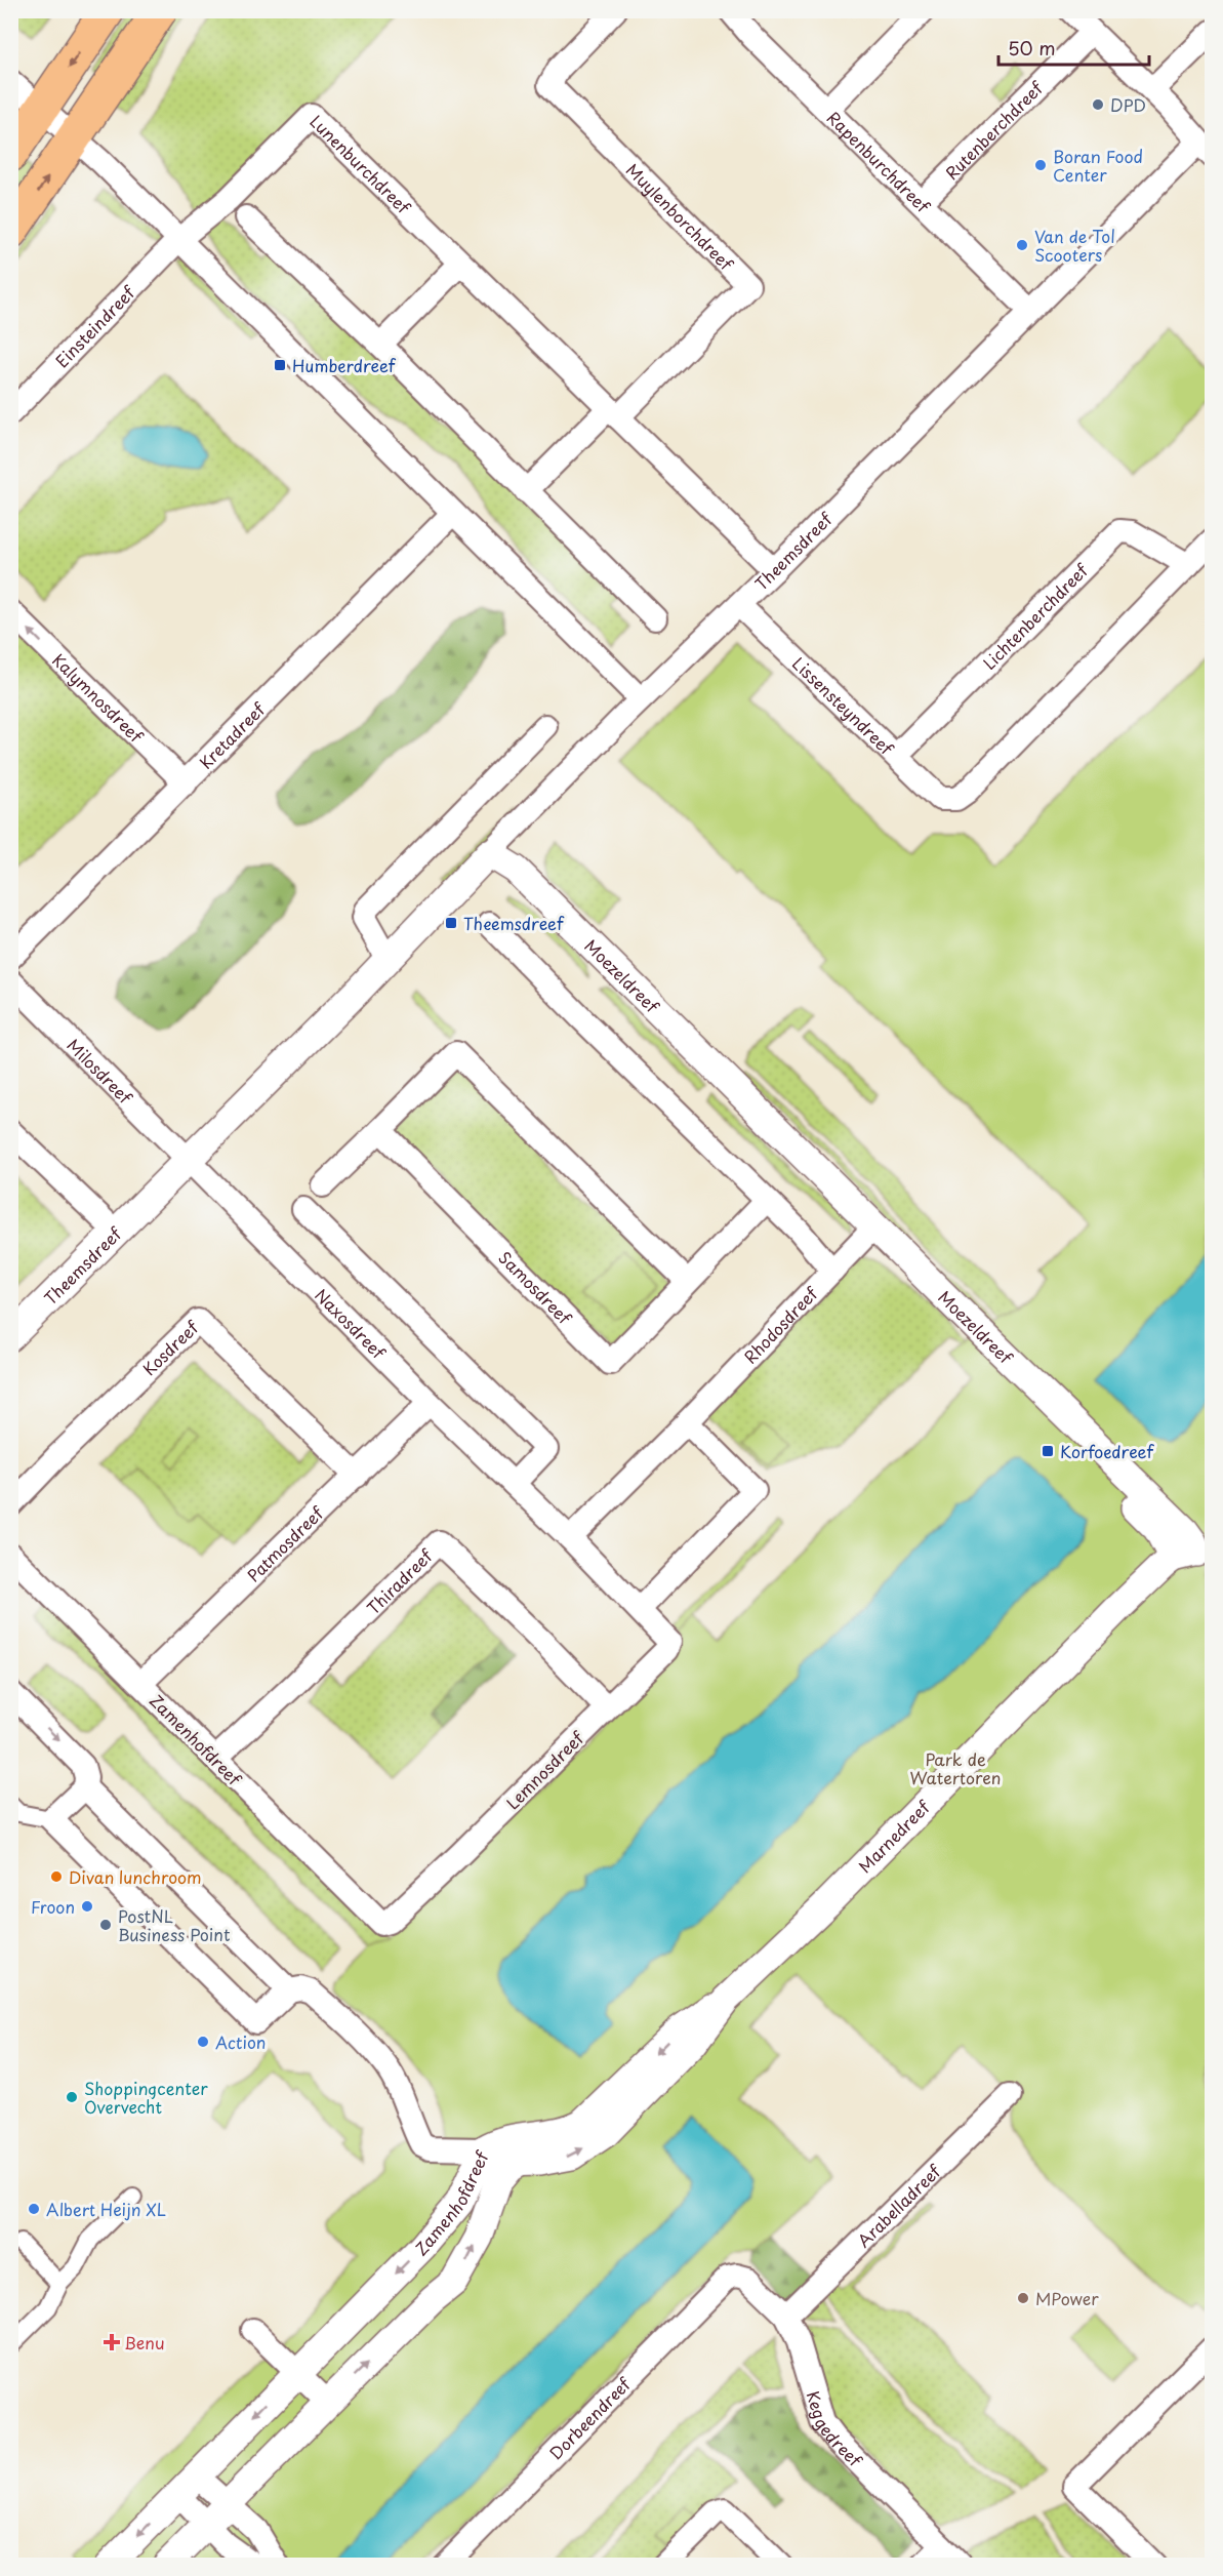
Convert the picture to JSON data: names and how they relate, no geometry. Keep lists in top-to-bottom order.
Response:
{
  "streets": {
    "street": [
      "Rutenberchdreef",
      "Rapenburchdreef",
      "Lunenburchdreef",
      "Muylenborchdreef",
      "Einsteindreef",
      "Theemsdreef",
      "Lichtenberchdreef",
      "Kalymnosdreef",
      "Lissensteyndreef",
      "Kretadreef",
      "Moezeldreef",
      "Milosdreef",
      "Samosdreef",
      "Naxosdreef",
      "Rhodosdreef",
      "Kosdreef",
      "Patmosdreef",
      "Thiradreef",
      "Zamenhofdreef",
      "Lemnosdreef",
      "Marnedreef",
      "Arabelladreef",
      "Dorbeendreef",
      "Keggedreef"
    ]
  },
  "crossings": [
    ["Rutenberchdreef", "Rapenburchdreef"],
    ["Rapenburchdreef", "Theemsdreef"],
    ["Lunenburchdreef", "Muylenborchdreef"],
    ["Lunenburchdreef", "Einsteindreef"],
    ["Lunenburchdreef", "Theemsdreef"],
    ["Theemsdreef", "Lissensteyndreef"],
    ["Theemsdreef", "Moezeldreef"],
    ["Theemsdreef", "Milosdreef"],
    ["Theemsdreef", "Naxosdreef"],
    ["Lichtenberchdreef", "Lissensteyndreef"],
    ["Kalymnosdreef", "Kretadreef"],
    ["Moezeldreef", "Rhodosdreef"],
    ["Moezeldreef", "Marnedreef"],
    ["Milosdreef", "Naxosdreef"],
    ["Naxosdreef", "Rhodosdreef"],
    ["Naxosdreef", "Patmosdreef"],
    ["Naxosdreef", "Lemnosdreef"],
    ["Kosdreef", "Patmosdreef"],
    ["Patmosdreef", "Zamenhofdreef"],
    ["Thiradreef", "Zamenhofdreef"],
    ["Thiradreef", "Lemnosdreef"],
    ["Zamenhofdreef", "Lemnosdreef"],
    ["Zamenhofdreef", "Marnedreef"],
    ["Arabelladreef", "Keggedreef"],
    ["Dorbeendreef", "Keggedreef"]
  ],
  "one_way": ["Kalymnosdreef"],
  "parks": ["Park de Watertoren"],
  "places": {
    "other": [
      "DPD",
      "Boran Food Center",
      "Van de Tol Scooters",
      "Divan lunchroom",
      "Froon",
      "PostNL Business Point",
      "Action",
      "Shoppingcenter Overvecht",
      "Albert Heijn XL",
      "MPower"
    ],
    "transit": ["Humberdreef", "Theemsdreef", "Korfoedreef"],
    "health": ["Benu"]
  },
  "scale_bar": "50 m"
}
